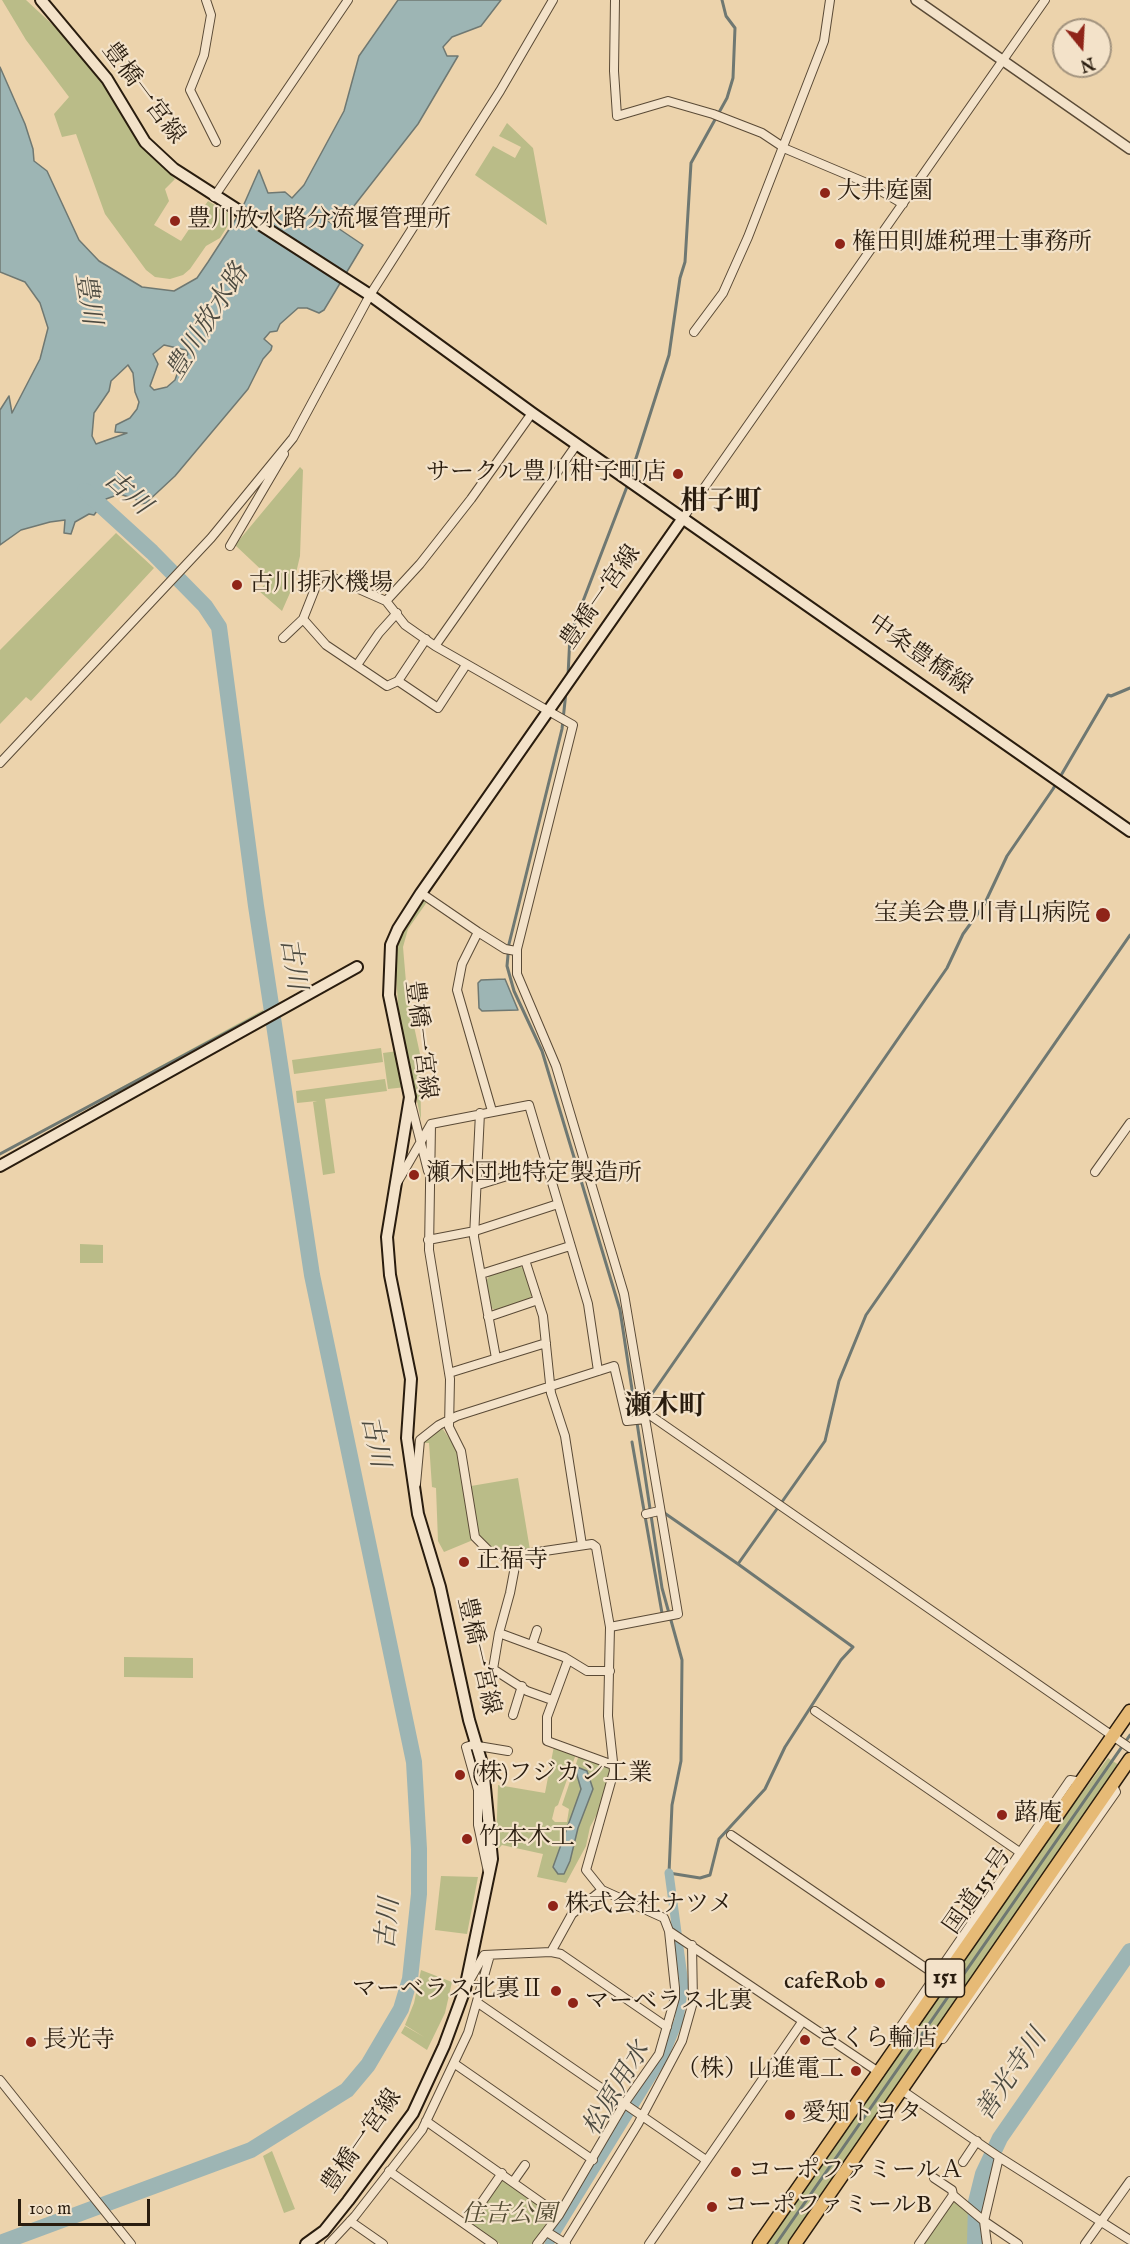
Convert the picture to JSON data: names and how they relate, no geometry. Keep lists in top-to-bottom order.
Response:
{
  "streets": {
    "highway": ["国道151号", "151"],
    "main road": ["豊橋一宮線", "中条豊橋線"]
  },
  "crossings": [
    ["豊橋一宮線", "中条豊橋線"]
  ],
  "districts": ["柑子町", "瀬木町"],
  "water": [
    "豊川",
    "豊川放水路",
    "古川",
    "善光寺川",
    "松原用水"
  ],
  "parks": ["住吉公園"],
  "places": [
    "大井庭園",
    "豊川放水路分流堰管理所",
    "権田則雄税理士事務所",
    "サークル豊川柑子町店",
    "古川排水機場",
    "宝美会豊川青山病院",
    "瀬木団地特定製造所",
    "正福寺",
    "(株)フジカン工業",
    "蕗庵",
    "竹本木工",
    "株式会社ナツメ",
    "cafeRob",
    "マーベラス北裏Ⅱ",
    "マーベラス北裏",
    "さくら輪店",
    "長光寺",
    "（株）山進電工",
    "愛知トヨタ",
    "コーポファミールＡ",
    "コーポファミールB"
  ],
  "scale_bar": "100 m",
  "north": "bottom"
}
